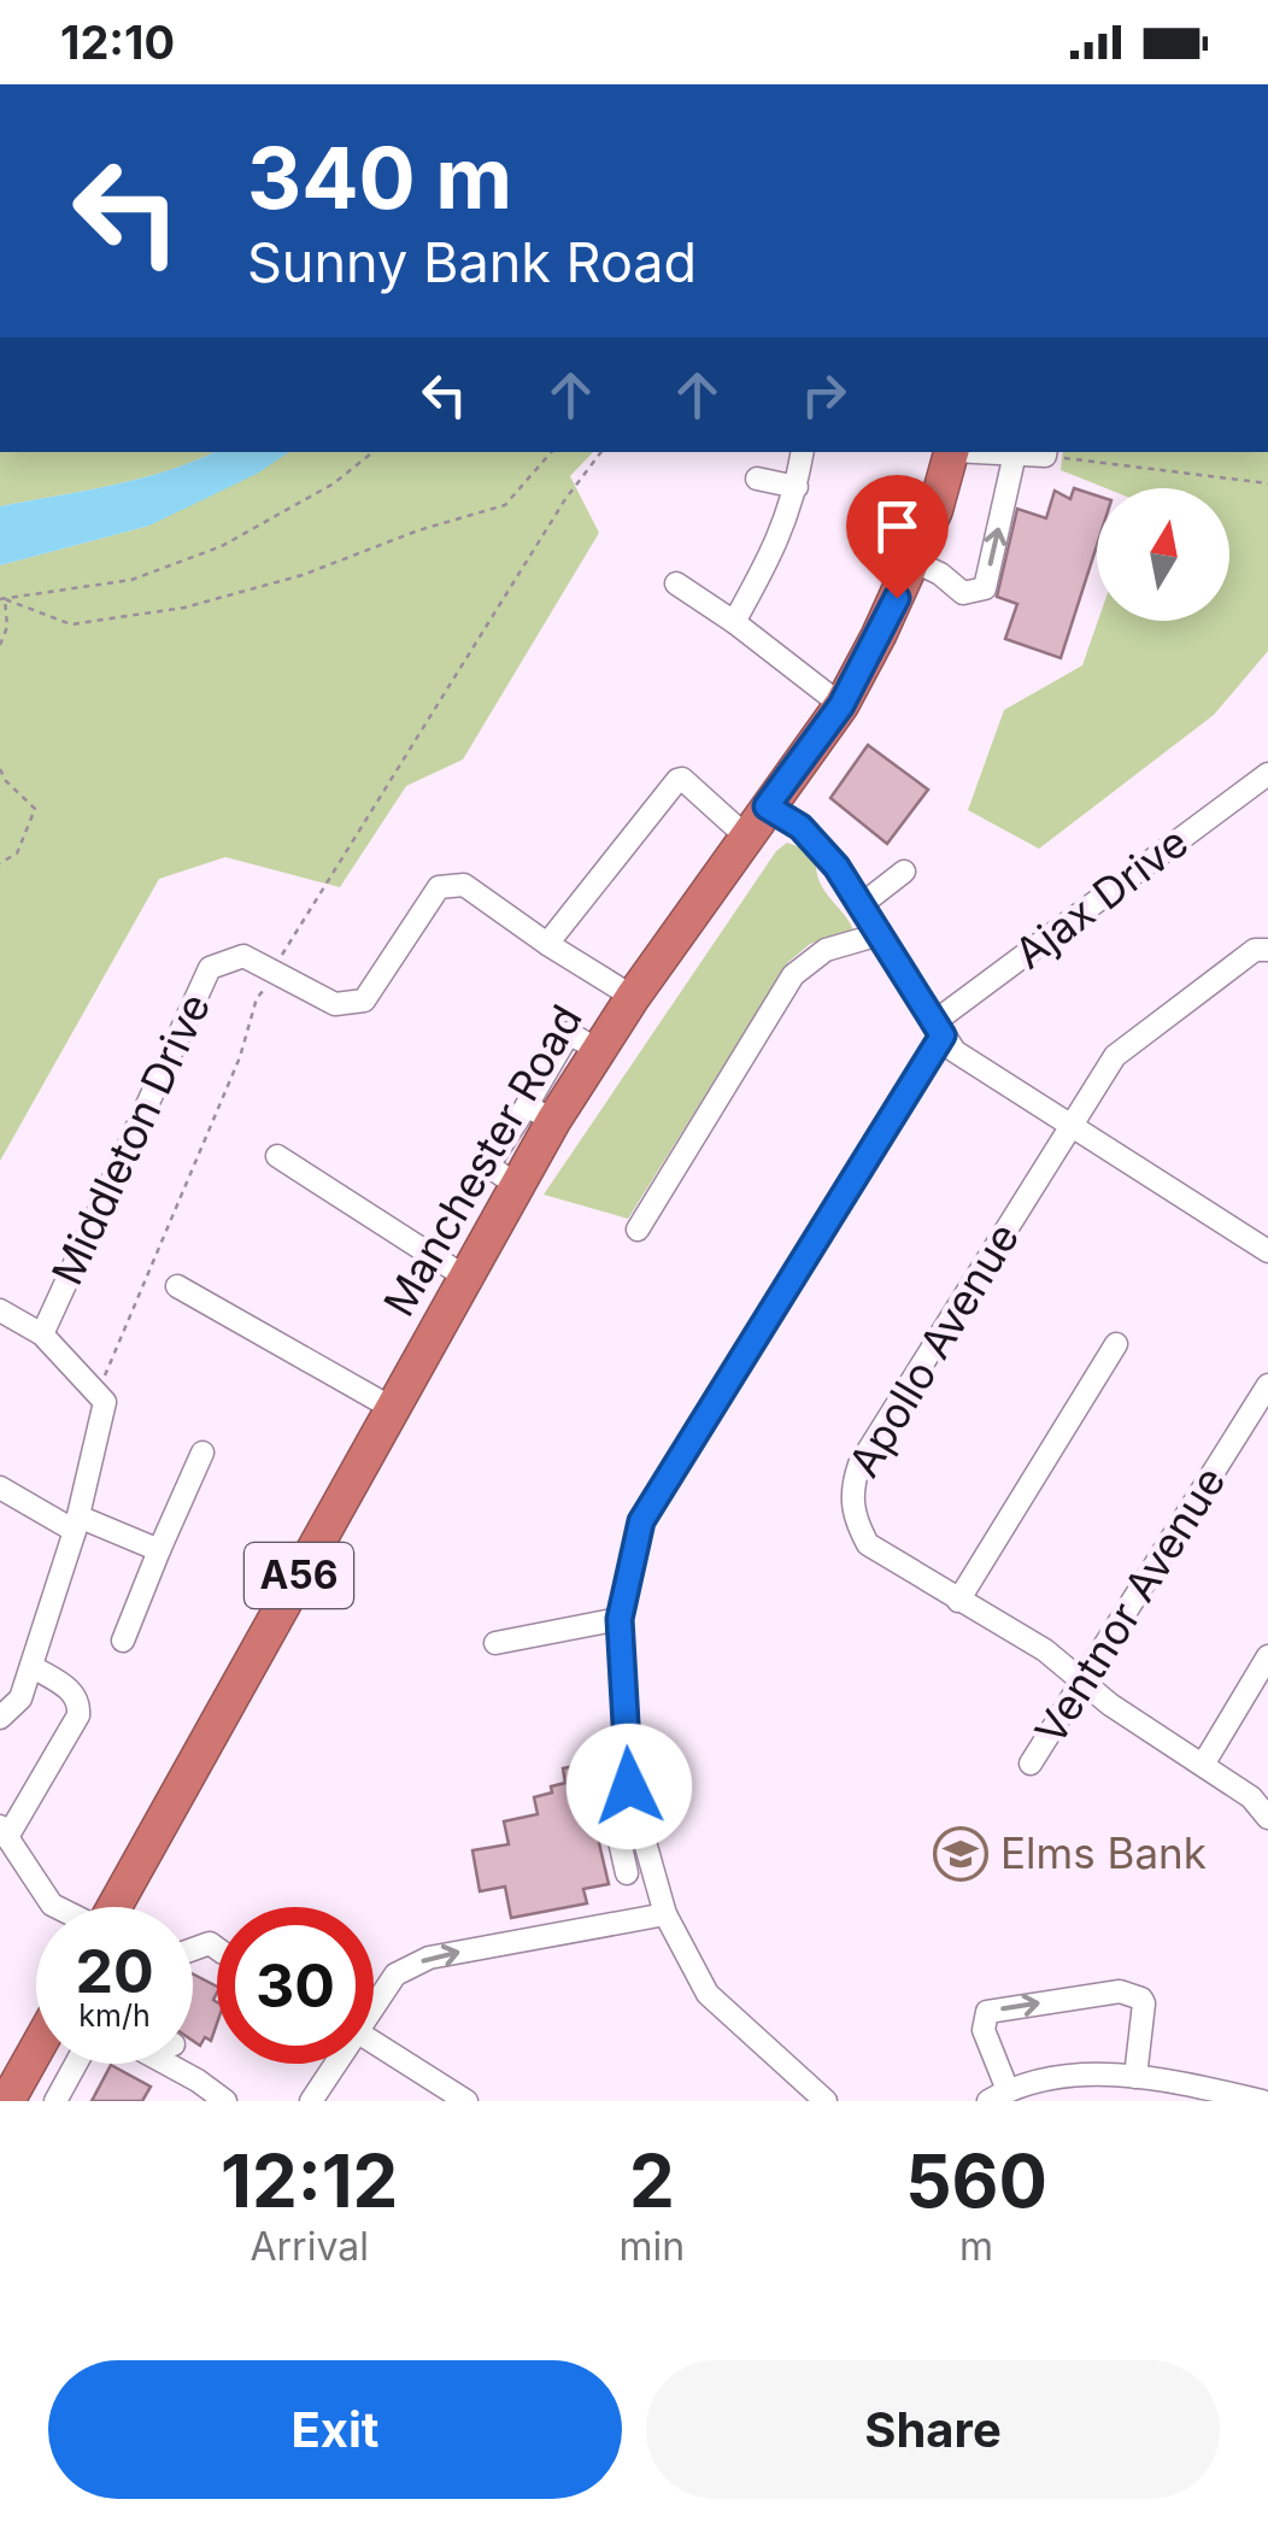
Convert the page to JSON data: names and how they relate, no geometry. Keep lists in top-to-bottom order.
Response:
{
  "streets": {
    "highway": ["Manchester Road", "A56"],
    "street": [
      "Ajax Drive",
      "Middleton Drive",
      "Apollo Avenue",
      "Ventnor Avenue"
    ]
  },
  "crossings": [
    ["Middleton Drive", "Manchester Road"],
    ["Apollo Avenue", "Ventnor Avenue"]
  ],
  "places": {
    "school or university": ["Elms Bank"]
  },
  "north": "top",
  "page": {
    "status": "12:10",
    "turn": ["340 m", "Sunny Bank Road"],
    "speed": "20 km/h",
    "limit": "30",
    "eta": [
      "12:12",
      "Arrival",
      "2",
      "min",
      "560",
      "m"
    ],
    "buttons": ["Exit", "Share"]
  }
}
